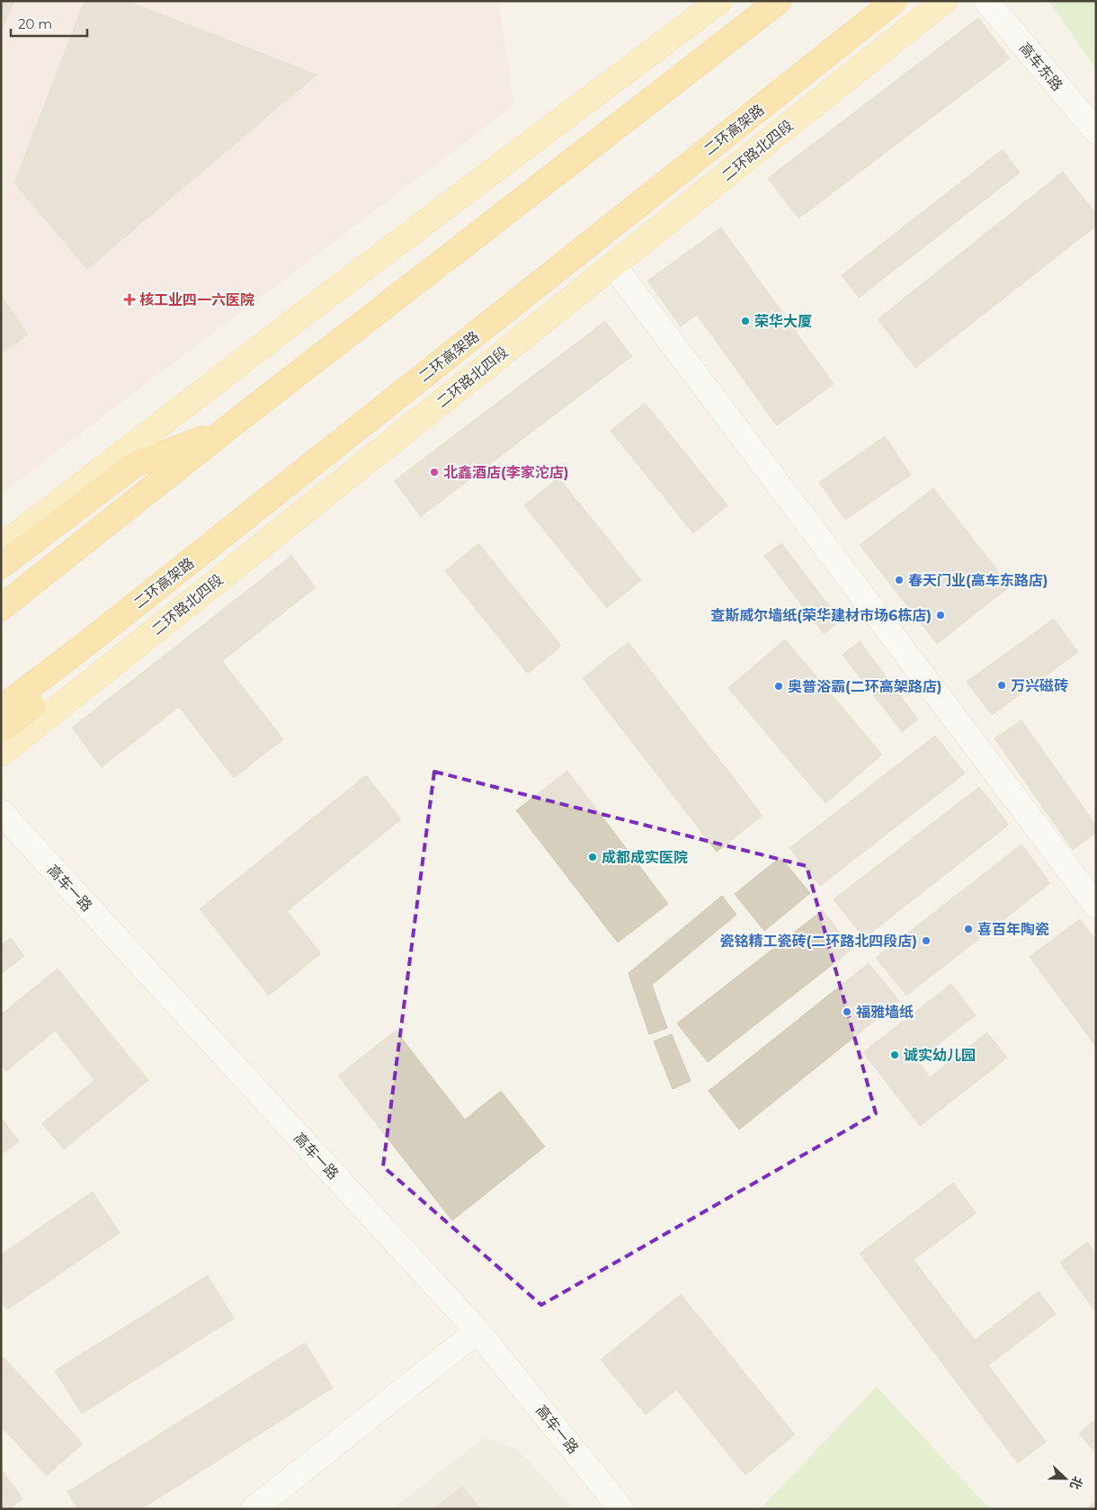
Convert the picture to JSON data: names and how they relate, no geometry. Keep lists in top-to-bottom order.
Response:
{
  "streets": {
    "highway": ["二环高架路"],
    "main road": ["二环路北四段"],
    "street": ["高车东路", "高车一路"]
  },
  "places": {
    "health": ["核工业四一六医院"],
    "other": [
      "荣华大厦",
      "北鑫酒店(李家沱店)",
      "春天门业(高车东路店)",
      "查斯威尔墙纸(荣华建材市场6栋店)",
      "万兴磁砖",
      "奥普浴霸(二环高架路店)",
      "成都成实医院",
      "喜百年陶瓷",
      "瓷铭精工瓷砖(二环路北四段店)",
      "福雅墙纸",
      "诚实幼儿园"
    ]
  },
  "scale_bar": "20 m",
  "north": "right"
}
